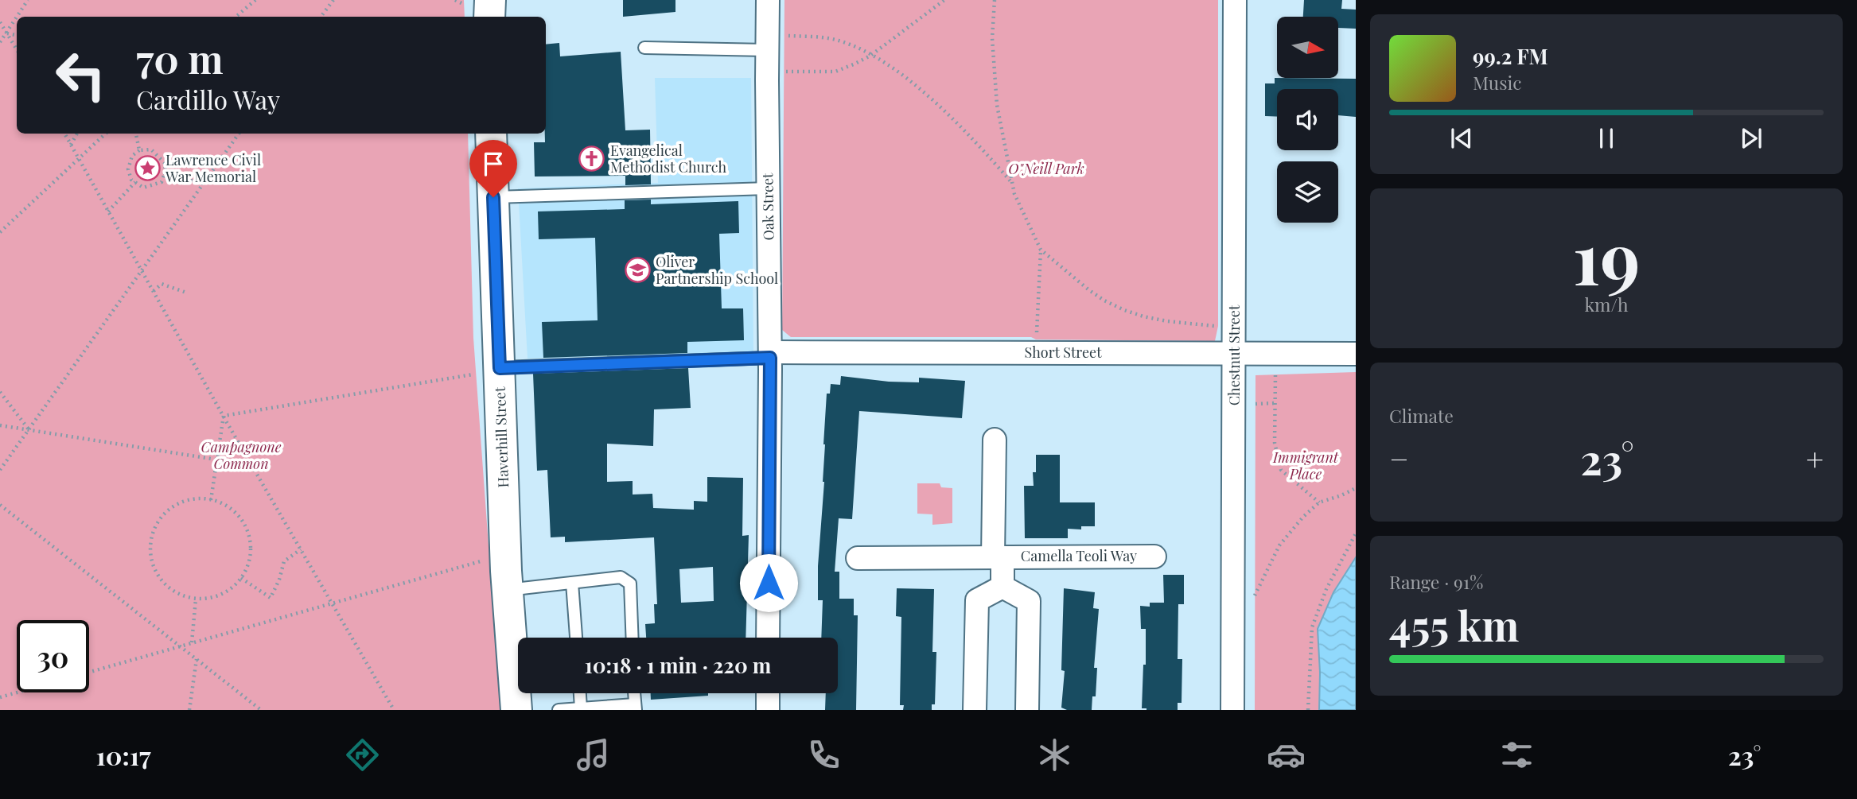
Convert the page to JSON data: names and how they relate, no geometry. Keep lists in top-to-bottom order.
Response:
{
  "streets": {
    "main road": ["Haverhill Street"],
    "street": [
      "Oak Street",
      "Short Street",
      "Chestnut Street",
      "Camella Teoli Way"
    ]
  },
  "crossings": [
    ["Oak Street", "Short Street"],
    ["Short Street", "Chestnut Street"]
  ],
  "parks": ["O\"Neill Park", "Campagnone Common", "Immigrant Place"],
  "places": {
    "church": ["Evangelical Methodist Church"],
    "place": ["Lawrence Civil War Memorial"],
    "school or university": ["Oliver Partnership School"]
  },
  "north": "right",
  "page": {
    "turn": ["70 m", "Cardillo Way"],
    "song": ["99.2 FM", "Music"],
    "tile": [
      ["19", "km/h"],
      "Climate",
      ["Range · 91%", "455 km"]
    ],
    "heat": ["−", "23°", "+"],
    "limit": "30",
    "trip": "10:18 · 1 min · 220 m",
    "tabs": ["10:17", "23°"]
  }
}
